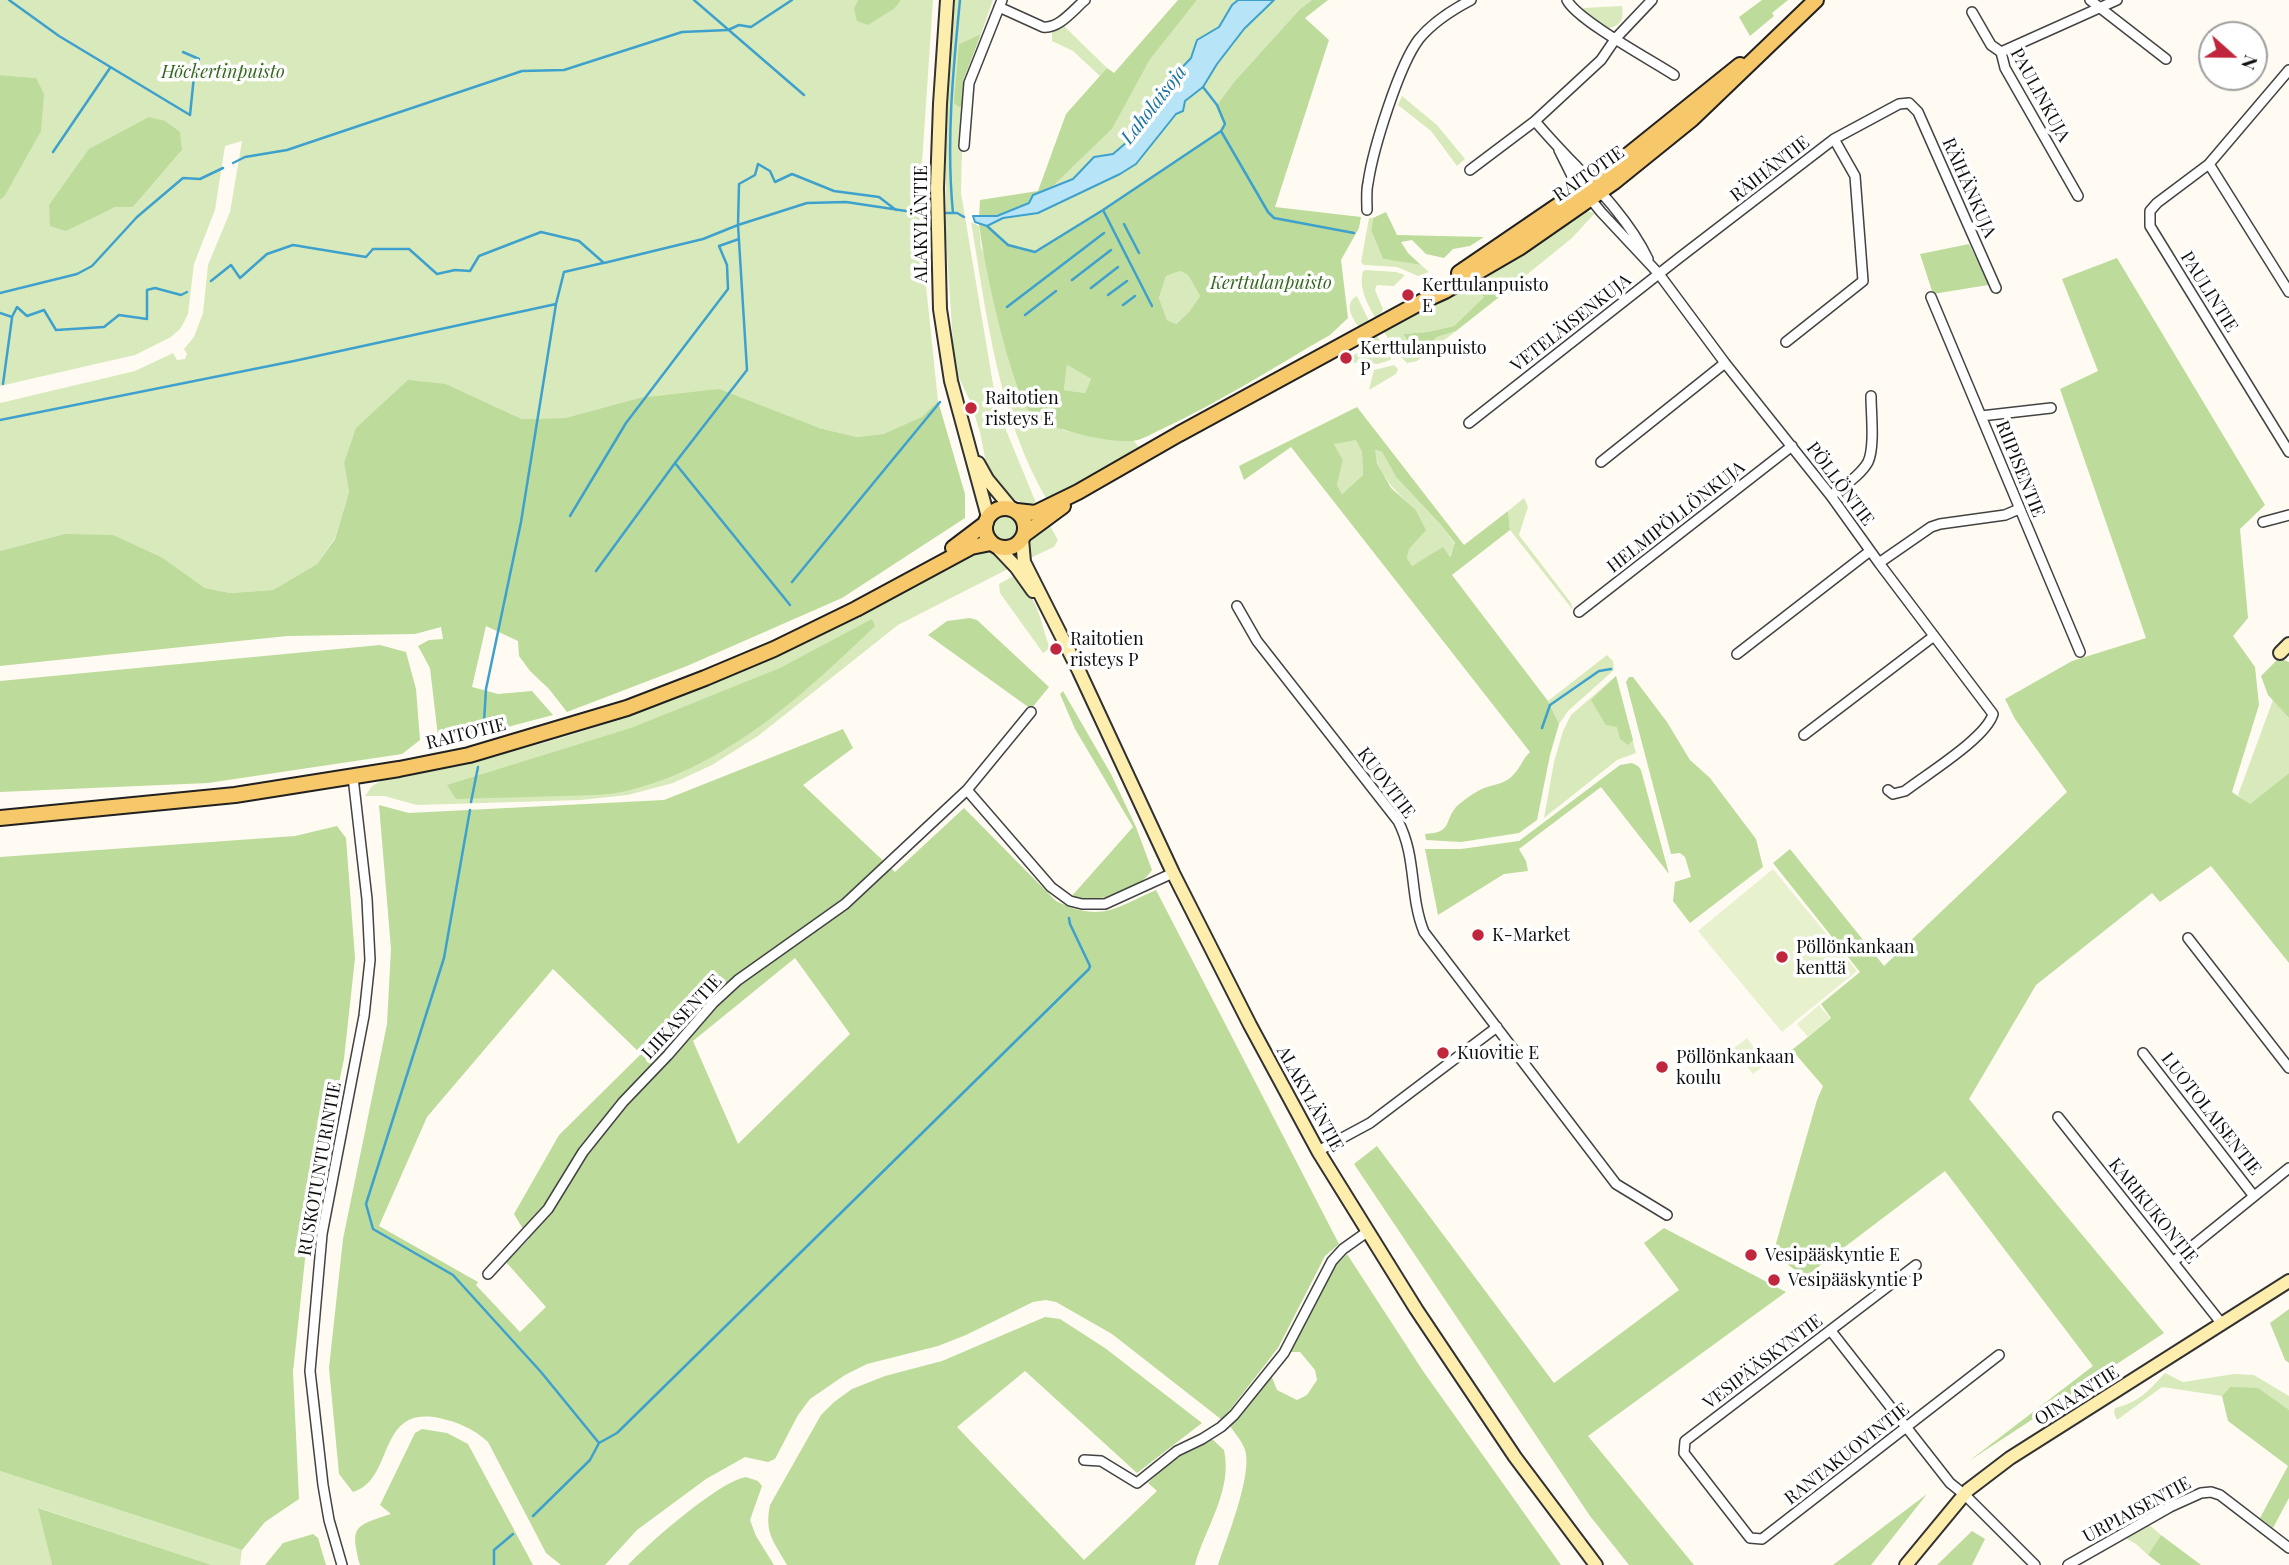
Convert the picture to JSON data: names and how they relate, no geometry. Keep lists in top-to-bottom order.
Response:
{
  "streets": {
    "main road": ["RAITOTIE", "ALAKYLÄNTIE", "OINAANTIE"],
    "street": [
      "PAULINKUJA",
      "RÄIHÄNTIE",
      "RÄIHÄNKUJA",
      "PAULINTIE",
      "VETELÄISENKUJA",
      "RIIPISENTIE",
      "PÖLLÖNTIE",
      "HELMIPÖLLÖNKUJA",
      "KUOVITIE",
      "LIIKASENTIE",
      "LUOTOLAISENTIE",
      "RUSKOTUNTURINTIE",
      "KARIKUKONTIE",
      "VESIPÄÄSKYNTIE",
      "RANTAKUOVINTIE",
      "URPIAISENTIE"
    ]
  },
  "crossings": [
    ["RÄIHÄNTIE", "RÄIHÄNKUJA"],
    ["RÄIHÄNTIE", "VETELÄISENKUJA"],
    ["RÄIHÄNTIE", "PÖLLÖNTIE"],
    ["RAITOTIE", "ALAKYLÄNTIE"],
    ["RAITOTIE", "PÖLLÖNTIE"],
    ["RAITOTIE", "RUSKOTUNTURINTIE"],
    ["VETELÄISENKUJA", "PÖLLÖNTIE"],
    ["PÖLLÖNTIE", "HELMIPÖLLÖNKUJA"],
    ["KARIKUKONTIE", "OINAANTIE"],
    ["VESIPÄÄSKYNTIE", "RANTAKUOVINTIE"]
  ],
  "water": ["Laholaisoja"],
  "parks": ["Höckertinpuisto", "Kerttulanpuisto"],
  "places": [
    "Kerttulanpuisto E",
    "Kerttulanpuisto P",
    "Raitotien risteys E",
    "Raitotien risteys P",
    "K-Market",
    "Pöllönkankaan kenttä",
    "Kuovitie E",
    "Pöllönkankaan koulu",
    "Vesipääskyntie E",
    "Vesipääskyntie P"
  ],
  "north": "right"
}
